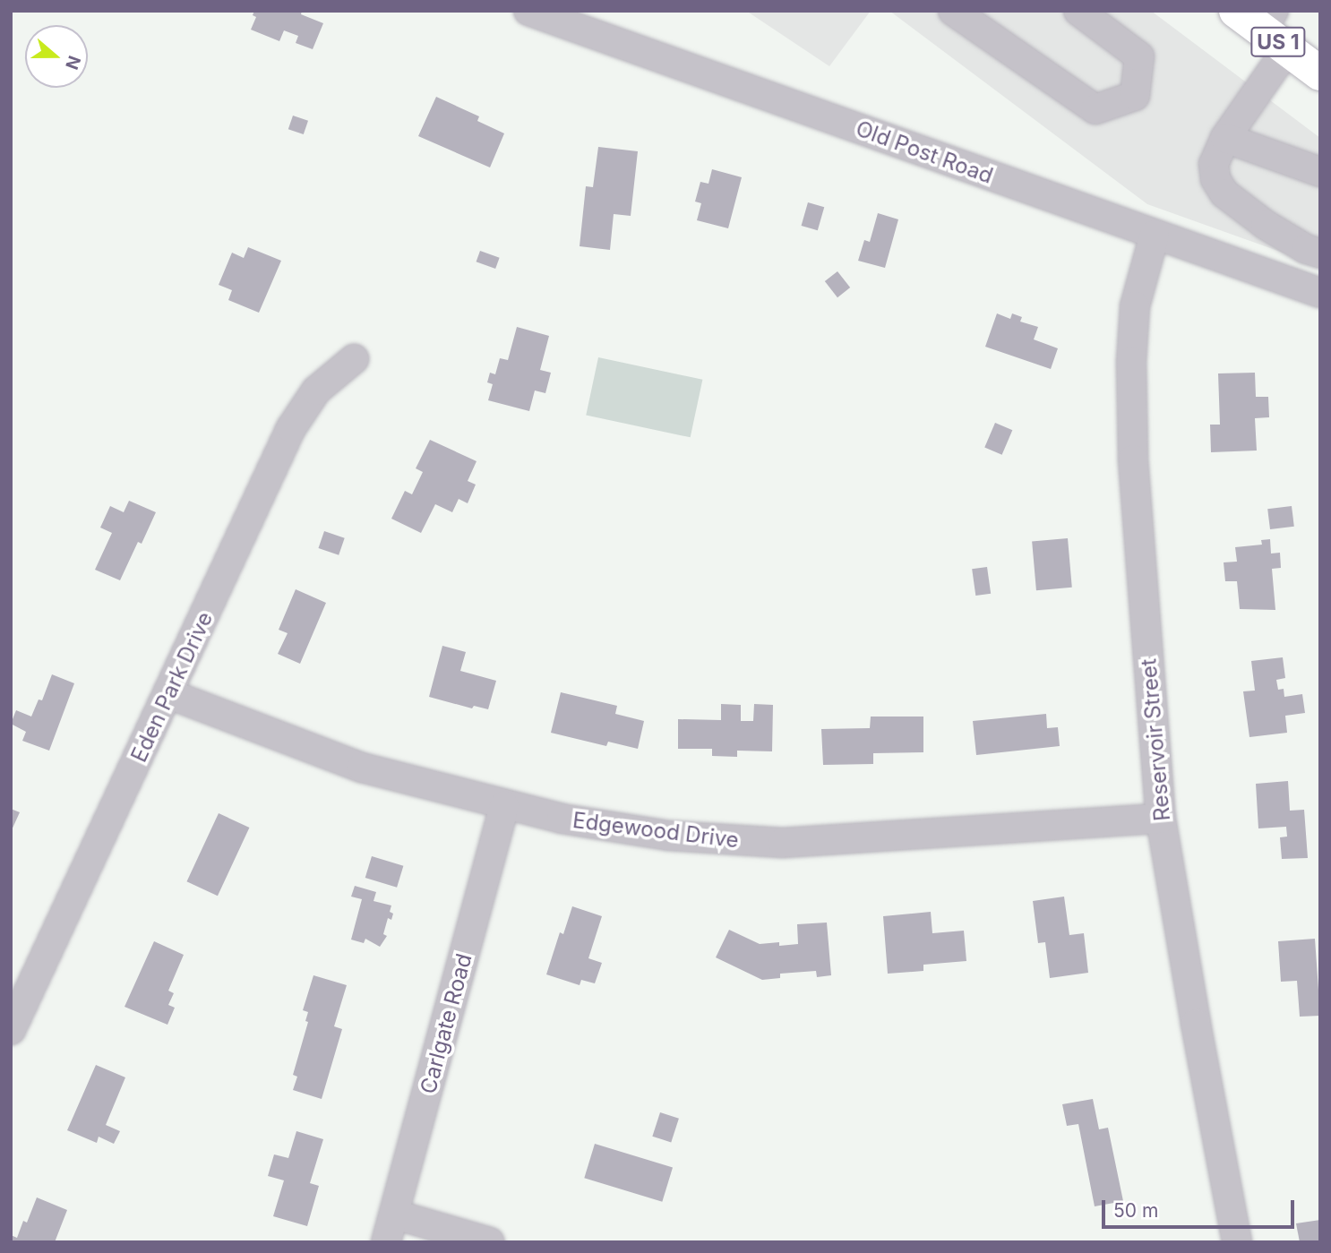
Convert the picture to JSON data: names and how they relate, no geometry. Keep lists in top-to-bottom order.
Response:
{
  "streets": {
    "main road": ["US 1"],
    "street": [
      "Old Post Road",
      "Eden Park Drive",
      "Reservoir Street",
      "Edgewood Drive",
      "Carlgate Road"
    ]
  },
  "crossings": [
    ["Old Post Road", "Reservoir Street"],
    ["Eden Park Drive", "Edgewood Drive"],
    ["Reservoir Street", "Edgewood Drive"],
    ["Edgewood Drive", "Carlgate Road"]
  ],
  "scale_bar": "50 m",
  "north": "right"
}
